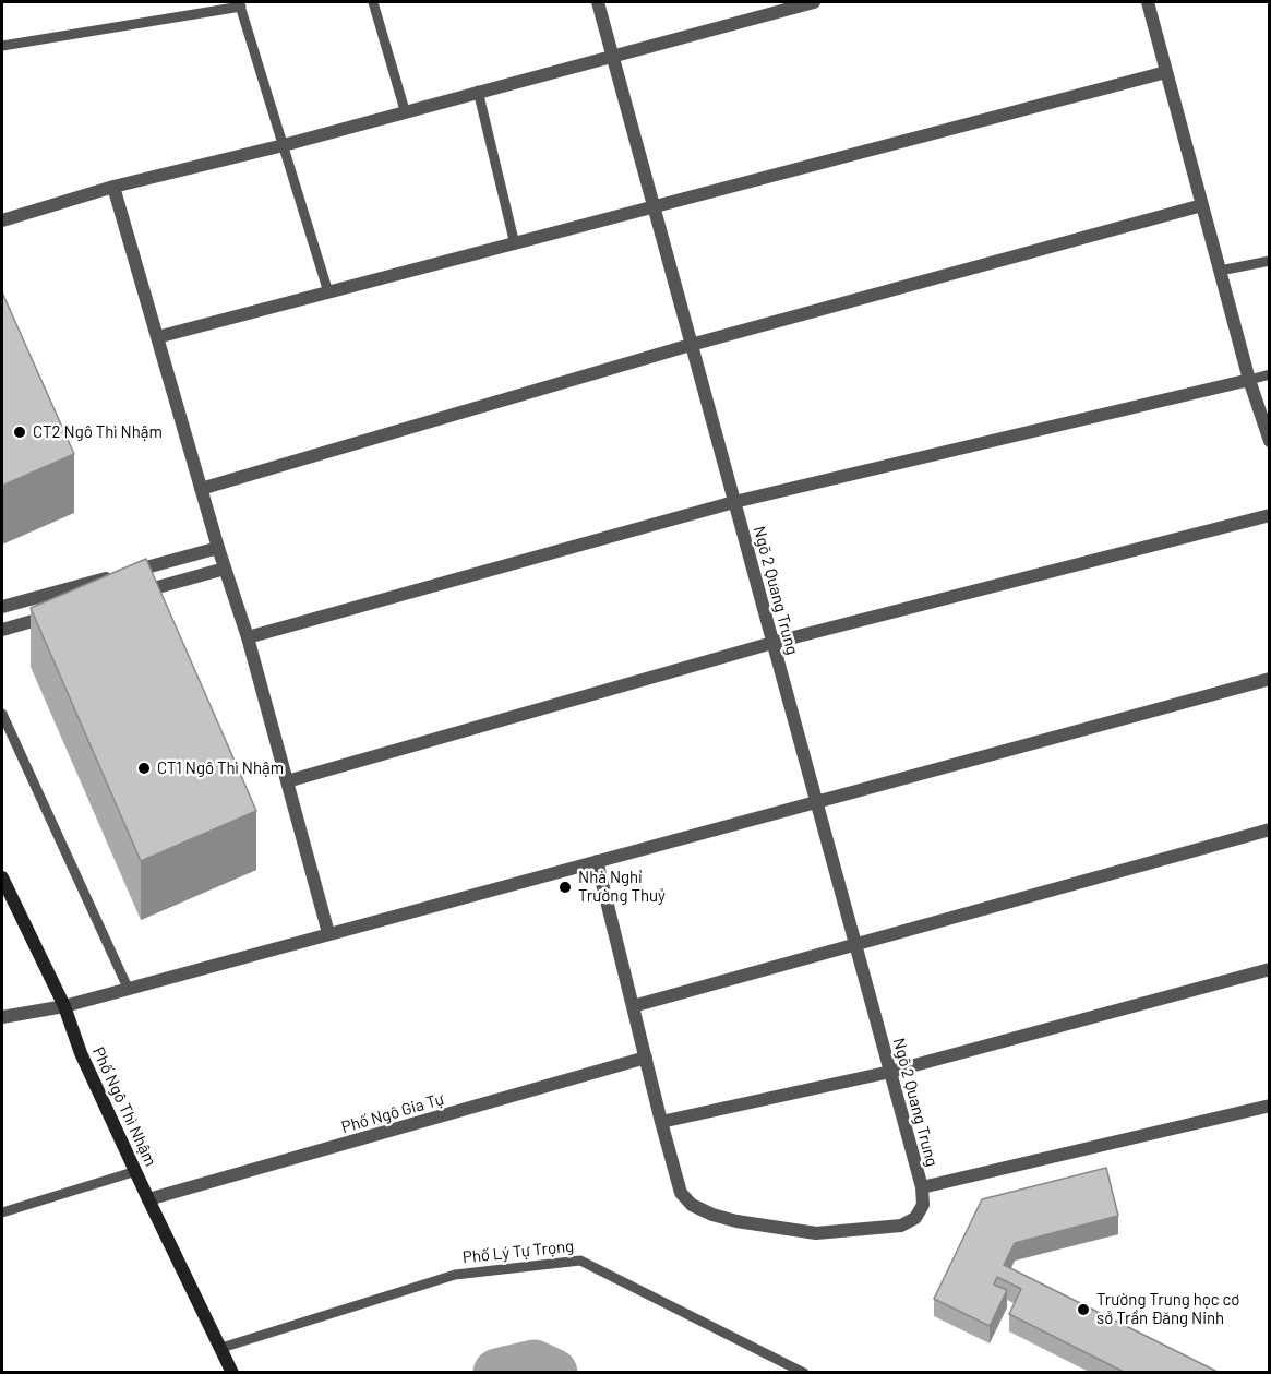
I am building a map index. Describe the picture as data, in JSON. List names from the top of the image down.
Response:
{
  "streets": {
    "main road": ["Phố Ngô Thì Nhậm"],
    "street": ["Ngõ 2 Quang Trung", "Phố Ngô Gia Tự"],
    "lane": ["Phố Lý Tự Trọng"]
  },
  "crossings": [
    ["Phố Ngô Thì Nhậm", "Phố Ngô Gia Tự"],
    ["Phố Ngô Thì Nhậm", "Phố Lý Tự Trọng"]
  ],
  "places": [
    "CT2 Ngô Thì Nhậm",
    "CT1 Ngô Thì Nhậm",
    "Nhà Nghỉ Trường Thuỷ",
    "Trường Trung học cơ sở Trần Đăng Ninh"
  ]
}
